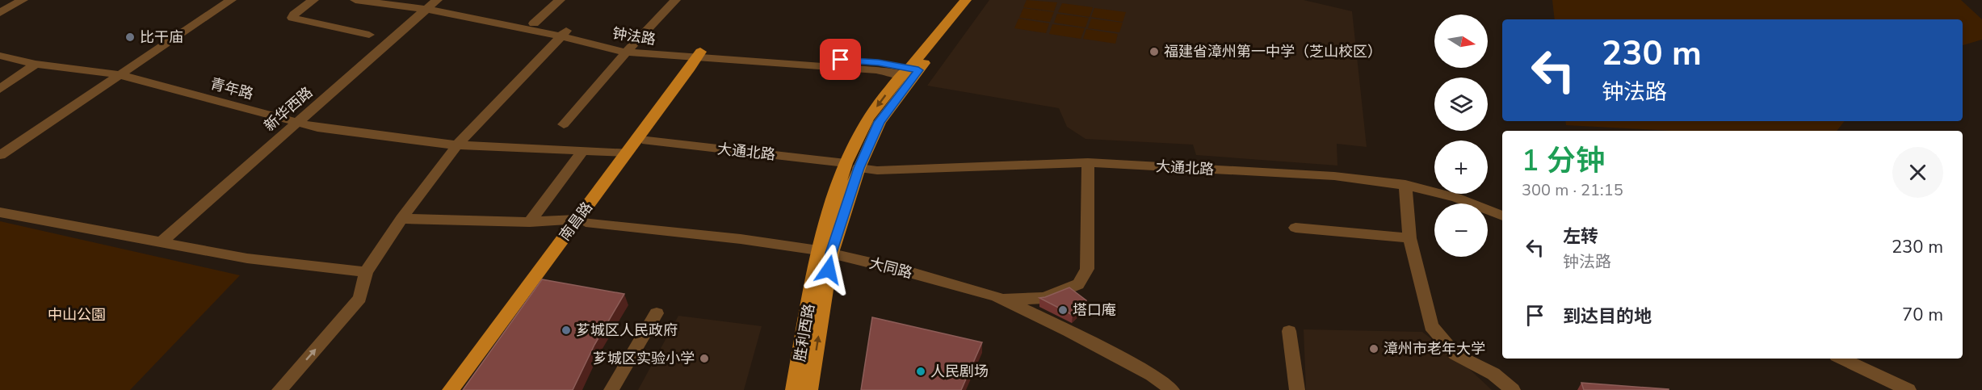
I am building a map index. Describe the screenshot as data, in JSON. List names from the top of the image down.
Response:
{
  "streets": {
    "main road": ["南昌路", "胜利西路"],
    "street": [
      "钟法路",
      "青年路",
      "新华西路",
      "大通北路",
      "大同路"
    ]
  },
  "crossings": [
    ["钟法路", "新华西路"],
    ["钟法路", "南昌路"],
    ["钟法路", "胜利西路"],
    ["青年路", "新华西路"],
    ["青年路", "南昌路"],
    ["大通北路", "南昌路"],
    ["大通北路", "胜利西路"],
    ["南昌路", "大同路"],
    ["大同路", "胜利西路"]
  ],
  "parks": ["中山公園"],
  "places": [
    "比干庙",
    "福建省漳州第一中学（芝山校区）",
    "塔口庵",
    "芗城区人民政府",
    "漳州市老年大学",
    "芗城区实验小学",
    "人民剧场"
  ],
  "north": "right",
  "page": {
    "map_buttons": ["+", "−"],
    "turn": ["230 m", "钟法路"],
    "heading": ["1 分钟", "300 m · 21:15"],
    "list": [
      {
        "name": "左转",
        "note": "钟法路",
        "value": "230 m"
      },
      {
        "name": "到达目的地",
        "value": "70 m"
      }
    ]
  }
}
